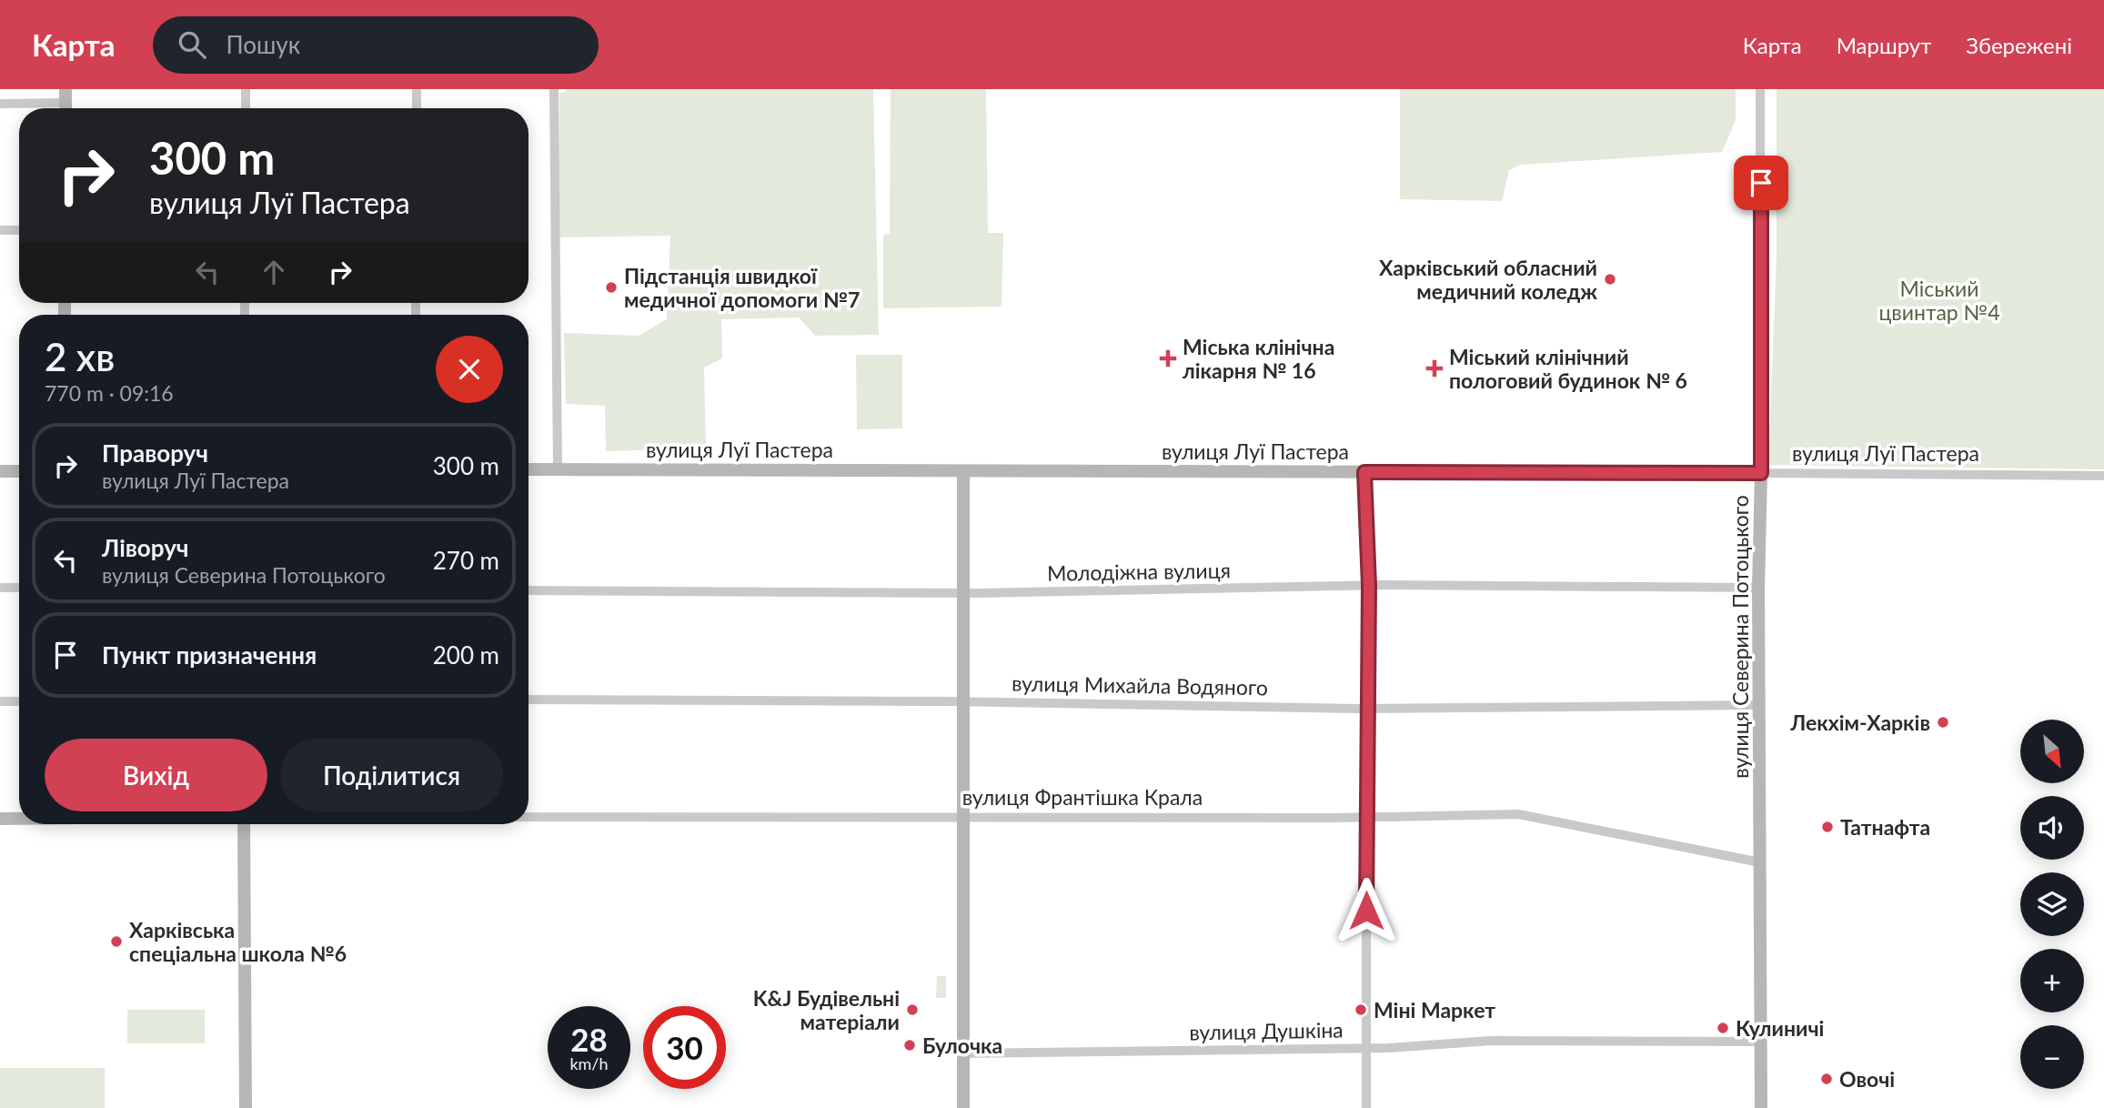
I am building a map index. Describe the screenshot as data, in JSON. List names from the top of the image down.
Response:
{
  "streets": {
    "street": [
      "вулиця Луї Пастера",
      "Молодіжна вулиця",
      "вулиця Северина Потоцького",
      "вулиця Михайла Водяного",
      "вулиця Франтішка Крала",
      "вулиця Душкіна"
    ]
  },
  "crossings": [
    ["вулиця Луї Пастера", "вулиця Северина Потоцького"],
    ["Молодіжна вулиця", "вулиця Северина Потоцького"],
    ["вулиця Северина Потоцького", "вулиця Михайла Водяного"],
    ["вулиця Северина Потоцького", "вулиця Франтішка Крала"],
    ["вулиця Северина Потоцького", "вулиця Душкіна"]
  ],
  "parks": ["Міський цвинтар №4"],
  "places": {
    "other": [
      "Харківський обласний медичний коледж",
      "Підстанція швидкої медичної допомоги №7",
      "Лекхім-Харків",
      "Татнафта",
      "Харківська спеціальна школа №6",
      "K&J Будівельні матеріали",
      "Міні Маркет",
      "Кулиничі",
      "Булочка",
      "Овочі"
    ],
    "health": ["Міська клінічна лікарня № 16", "Міський клінічний пологовий будинок № 6"]
  },
  "north": "bottom right",
  "page": {
    "header": "Карта",
    "search": "Пошук",
    "nav": ["Карта", "Маршрут", "Збережені"],
    "turn": ["300 m", "вулиця Луї Пастера"],
    "heading": ["2 хв", "770 m · 09:16"],
    "list": [
      {
        "name": "Праворуч",
        "note": "вулиця Луї Пастера",
        "value": "300 m"
      },
      {
        "name": "Ліворуч",
        "note": "вулиця Северина Потоцького",
        "value": "270 m"
      },
      {
        "name": "Пункт призначення",
        "value": "200 m"
      }
    ],
    "map_buttons": ["+", "−"],
    "buttons": ["Вихід", "Поділитися"],
    "speed": "28 km/h",
    "limit": "30"
  }
}
